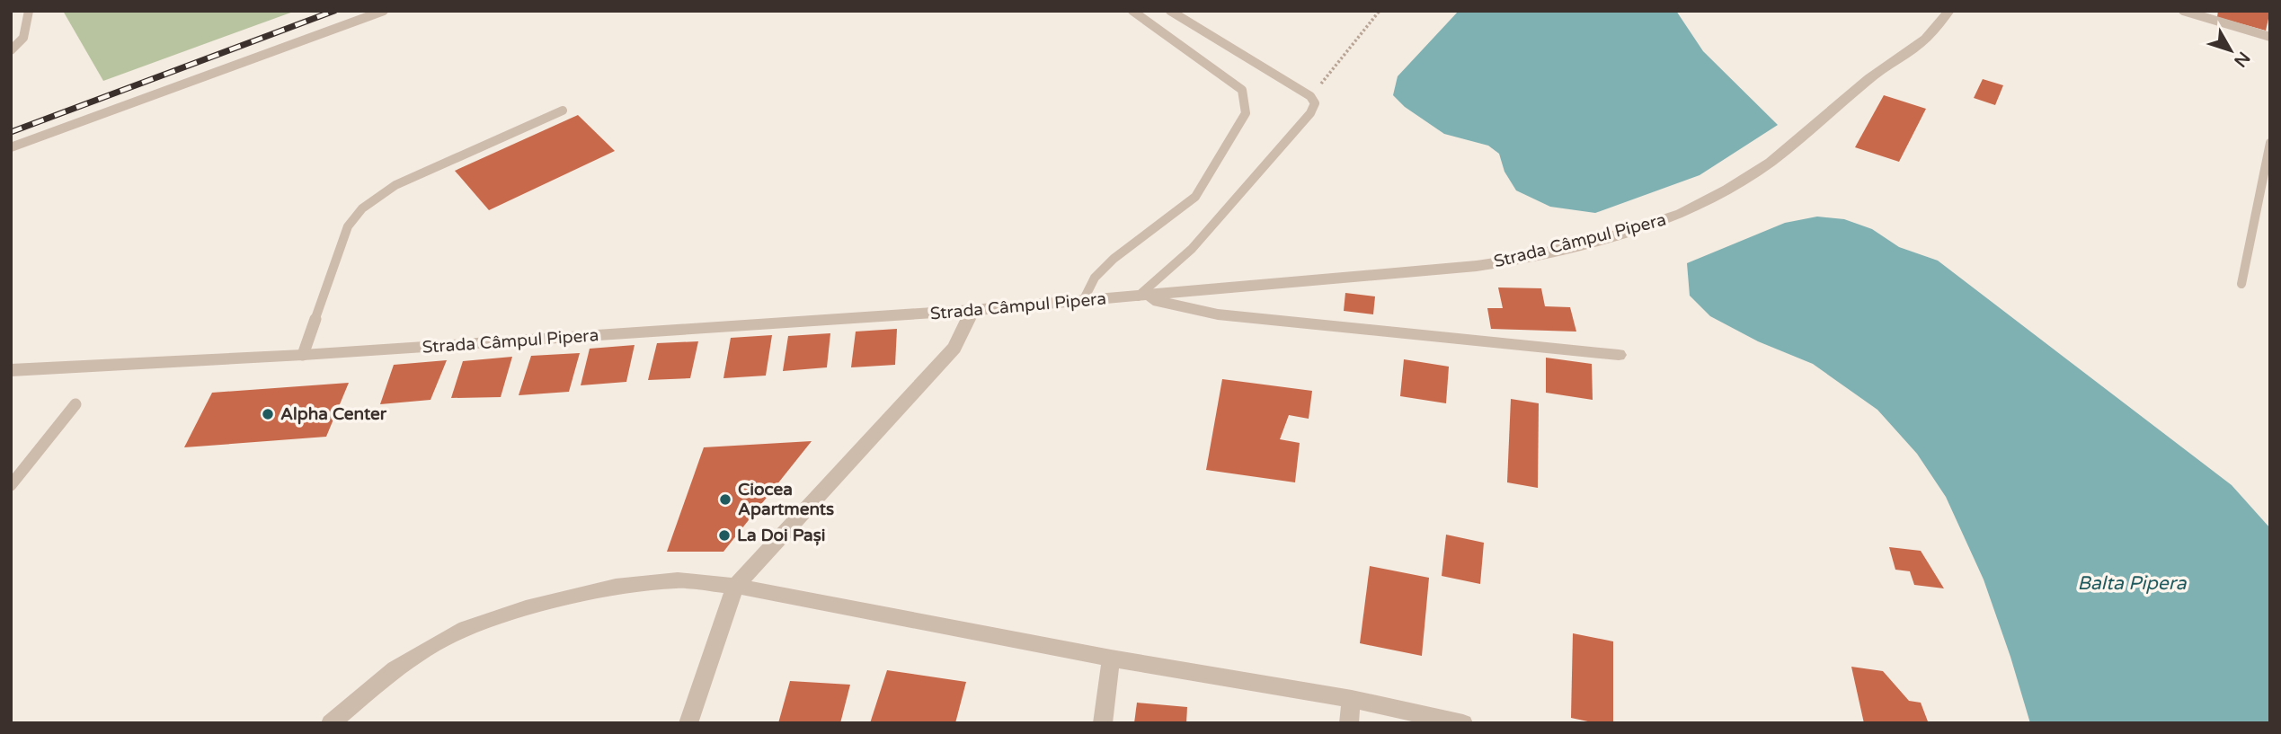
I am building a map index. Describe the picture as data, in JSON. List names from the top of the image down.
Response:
{
  "streets": {
    "street": ["Strada Câmpul Pipera"]
  },
  "water": ["Balta Pipera"],
  "places": ["Alpha Center", "Ciocea Apartments", "La Doi Pași"],
  "north": "bottom right"
}
